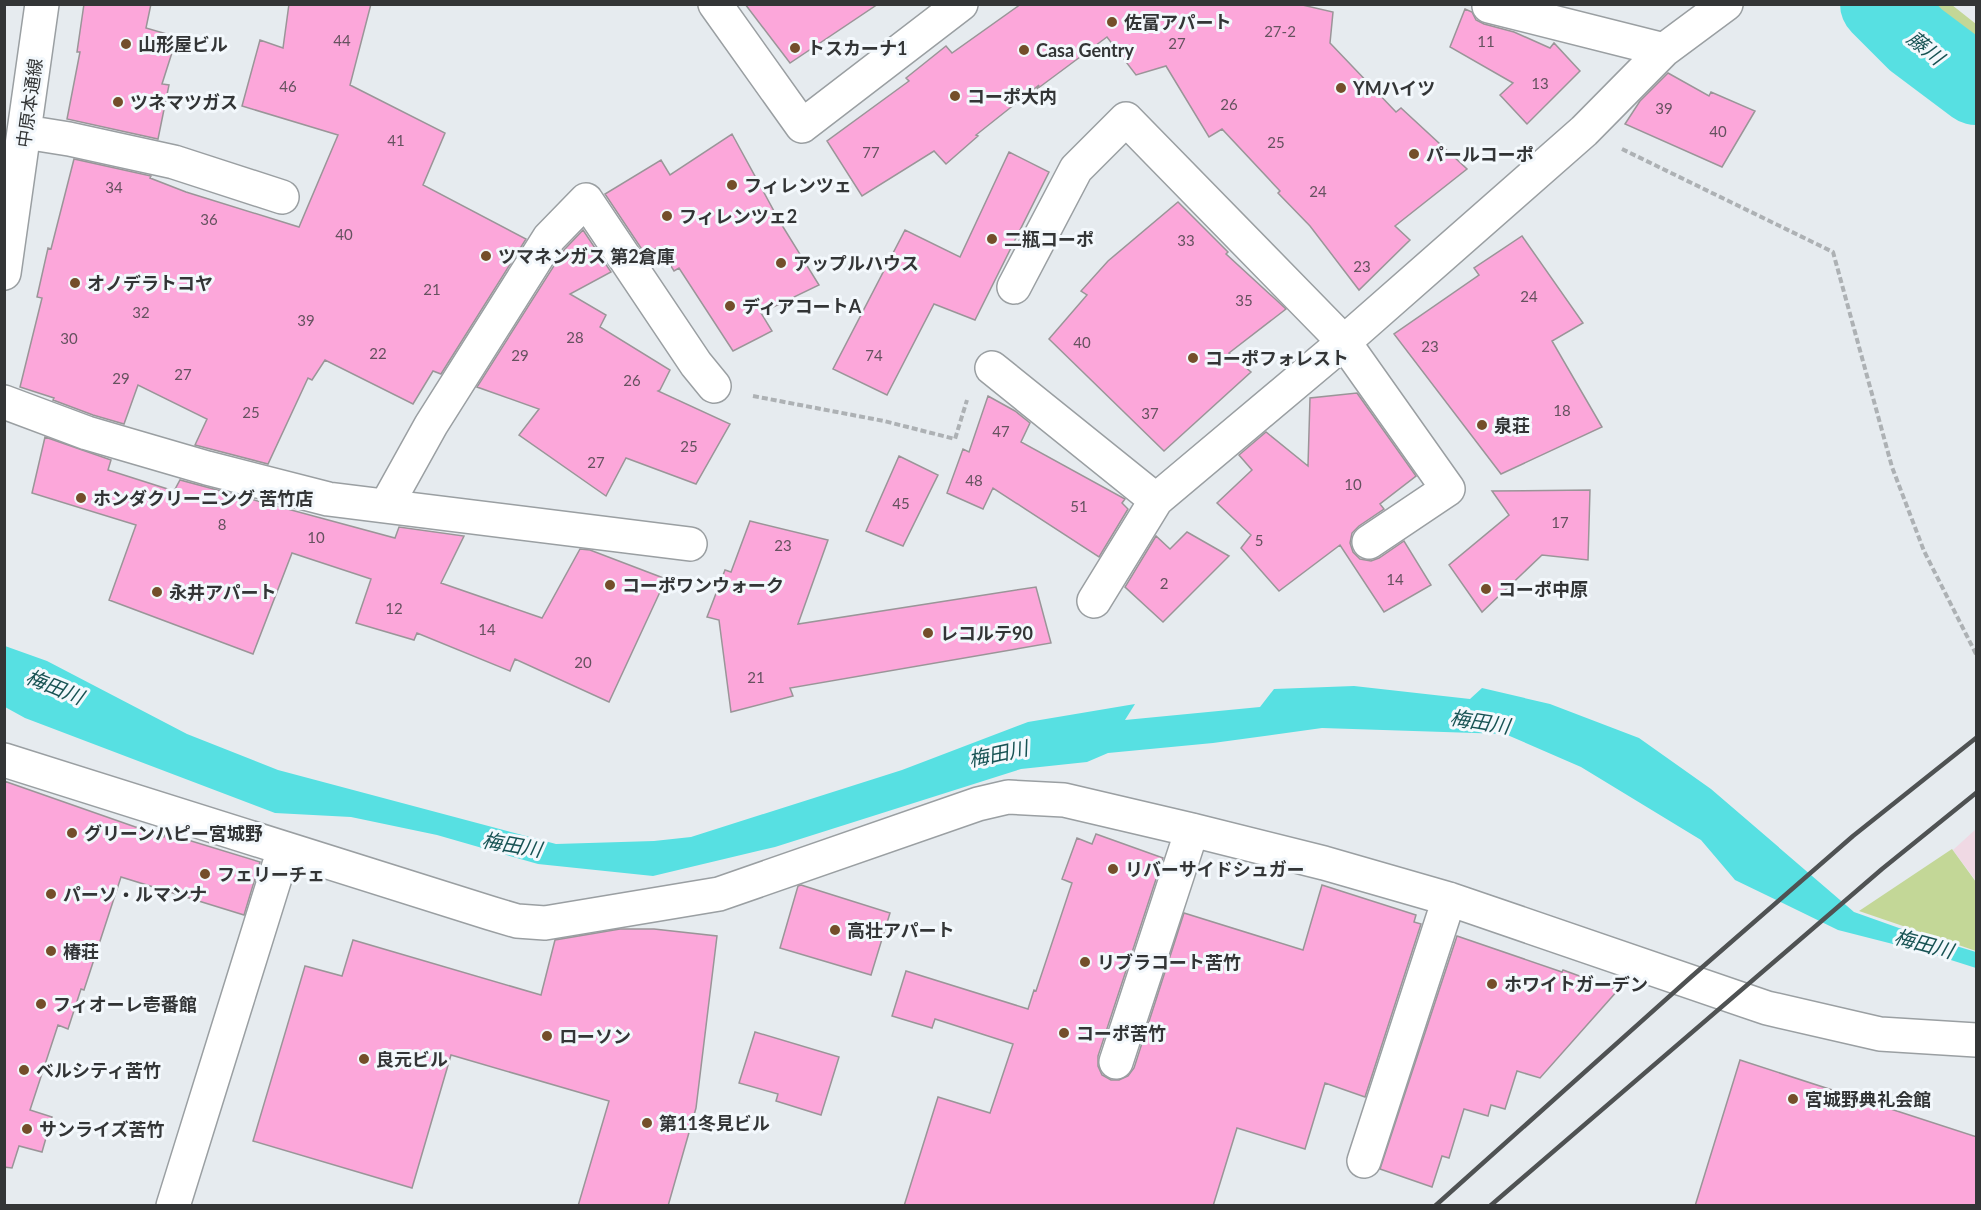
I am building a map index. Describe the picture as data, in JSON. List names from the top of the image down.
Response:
{
  "streets": {
    "street": ["中原本通線"]
  },
  "water": ["藤川", "梅田川"],
  "places": [
    "佐富アパート",
    "山形屋ビル",
    "トスカーナ1",
    "Casa Gentry",
    "YMハイツ",
    "コーポ大内",
    "ツネマツガス",
    "パールコーポ",
    "フィレンツェ",
    "フィレンツェ2",
    "二瓶コーポ",
    "ツマネンガス 第2倉庫",
    "アップルハウス",
    "オノデラトコヤ",
    "ディアコートA",
    "コーポフォレスト",
    "泉荘",
    "ホンダクリーニング 苦竹店",
    "コーポワンウォーク",
    "コーポ中原",
    "永井アパート",
    "レコルテ90",
    "グリーンハピー宮城野",
    "リバーサイドシュガー",
    "フェリーチェ",
    "パーソ・ルマンナ",
    "高壮アパート",
    "椿荘",
    "リブラコート苦竹",
    "ホワイトガーデン",
    "フィオーレ壱番館",
    "コーポ苦竹",
    "ローソン",
    "良元ビル",
    "ベルシティ苦竹",
    "宮城野典礼会館",
    "第11冬見ビル",
    "サンライズ苦竹"
  ],
  "house_numbers": [
    "27-2",
    "44",
    "11",
    "27",
    "13",
    "46",
    "26",
    "39",
    "40",
    "41",
    "25",
    "77",
    "34",
    "24",
    "36",
    "40",
    "33",
    "23",
    "21",
    "24",
    "35",
    "32",
    "39",
    "28",
    "30",
    "40",
    "23",
    "22",
    "29",
    "74",
    "27",
    "29",
    "26",
    "18",
    "25",
    "37",
    "47",
    "25",
    "27",
    "48",
    "10",
    "45",
    "51",
    "17",
    "8",
    "10",
    "5",
    "23",
    "14",
    "2",
    "12",
    "14",
    "20",
    "21"
  ]
}
